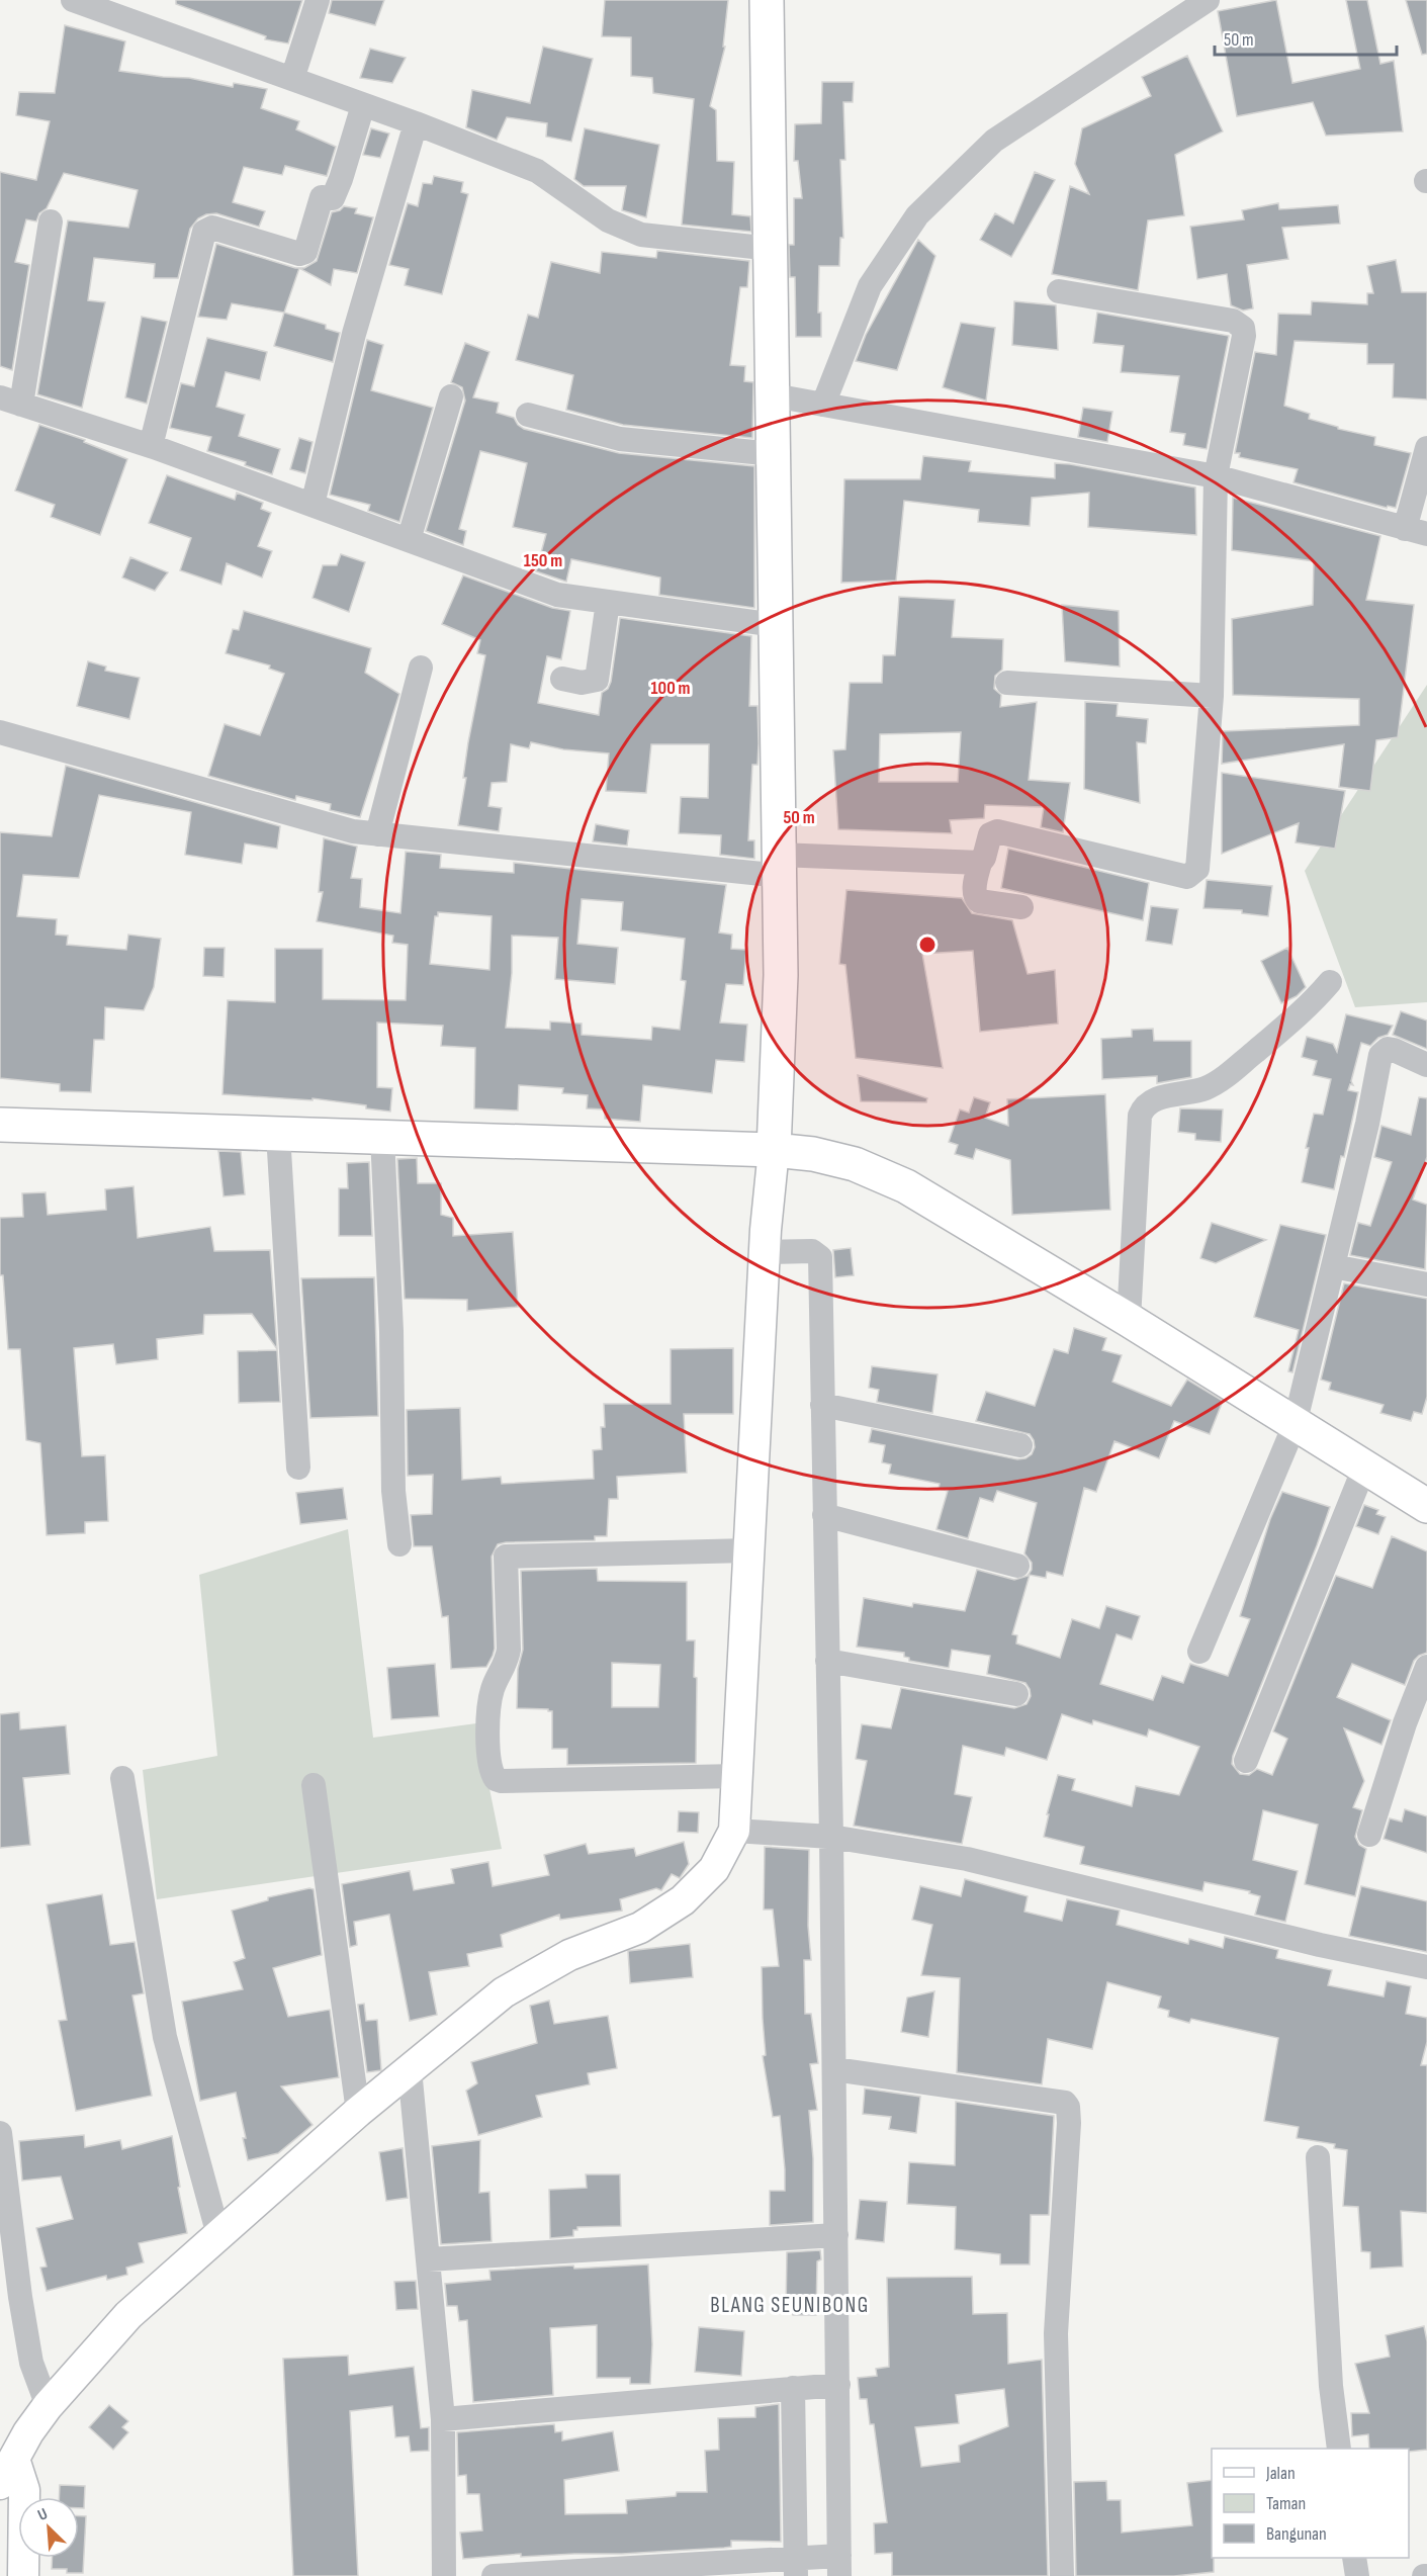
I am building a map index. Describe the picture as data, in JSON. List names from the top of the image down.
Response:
{
  "districts": ["BLANG SEUNIBONG"],
  "legend": ["Jalan", "Taman", "Bangunan"],
  "scale_bar": "50 m",
  "north": "top left",
  "rings": ["150 m", "100 m", "50 m"]
}
